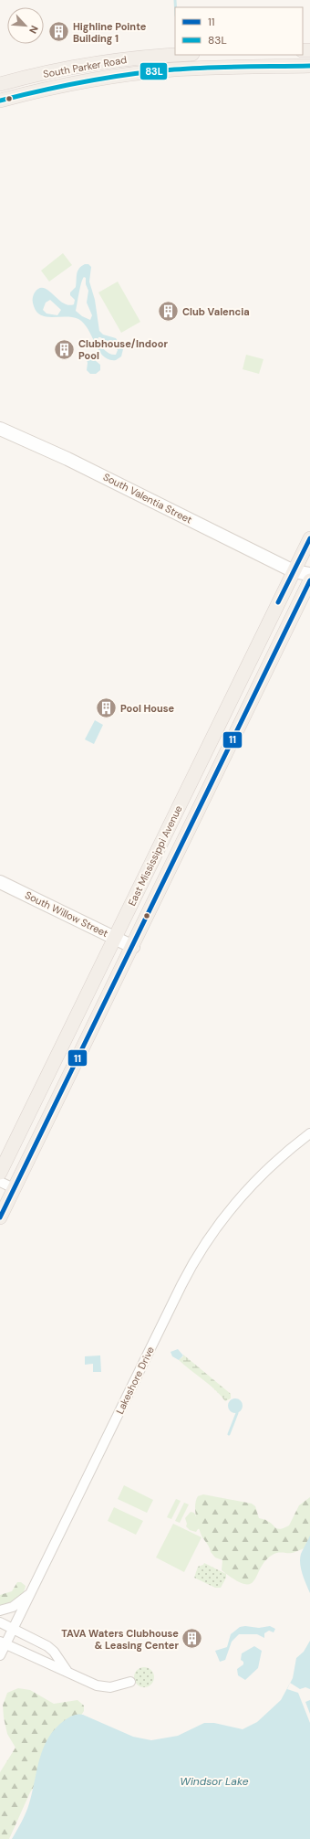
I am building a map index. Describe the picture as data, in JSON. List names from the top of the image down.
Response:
{
  "streets": {
    "main road": ["South Parker Road", "East Mississippi Avenue"],
    "street": ["South Valentia Street", "South Willow Street", "Lakeshore Drive"]
  },
  "crossings": [
    ["South Valentia Street", "East Mississippi Avenue"],
    ["East Mississippi Avenue", "South Willow Street"]
  ],
  "water": ["Windsor Lake"],
  "places": {
    "building": [
      "Highline Pointe Building 1",
      "Club Valencia",
      "Clubhouse/Indoor Pool",
      "Pool House",
      "TAVA Waters Clubhouse & Leasing Center"
    ]
  },
  "lines": ["transit line 83L", "transit line 11"],
  "legend": ["11", "83L"],
  "north": "bottom right"
}
